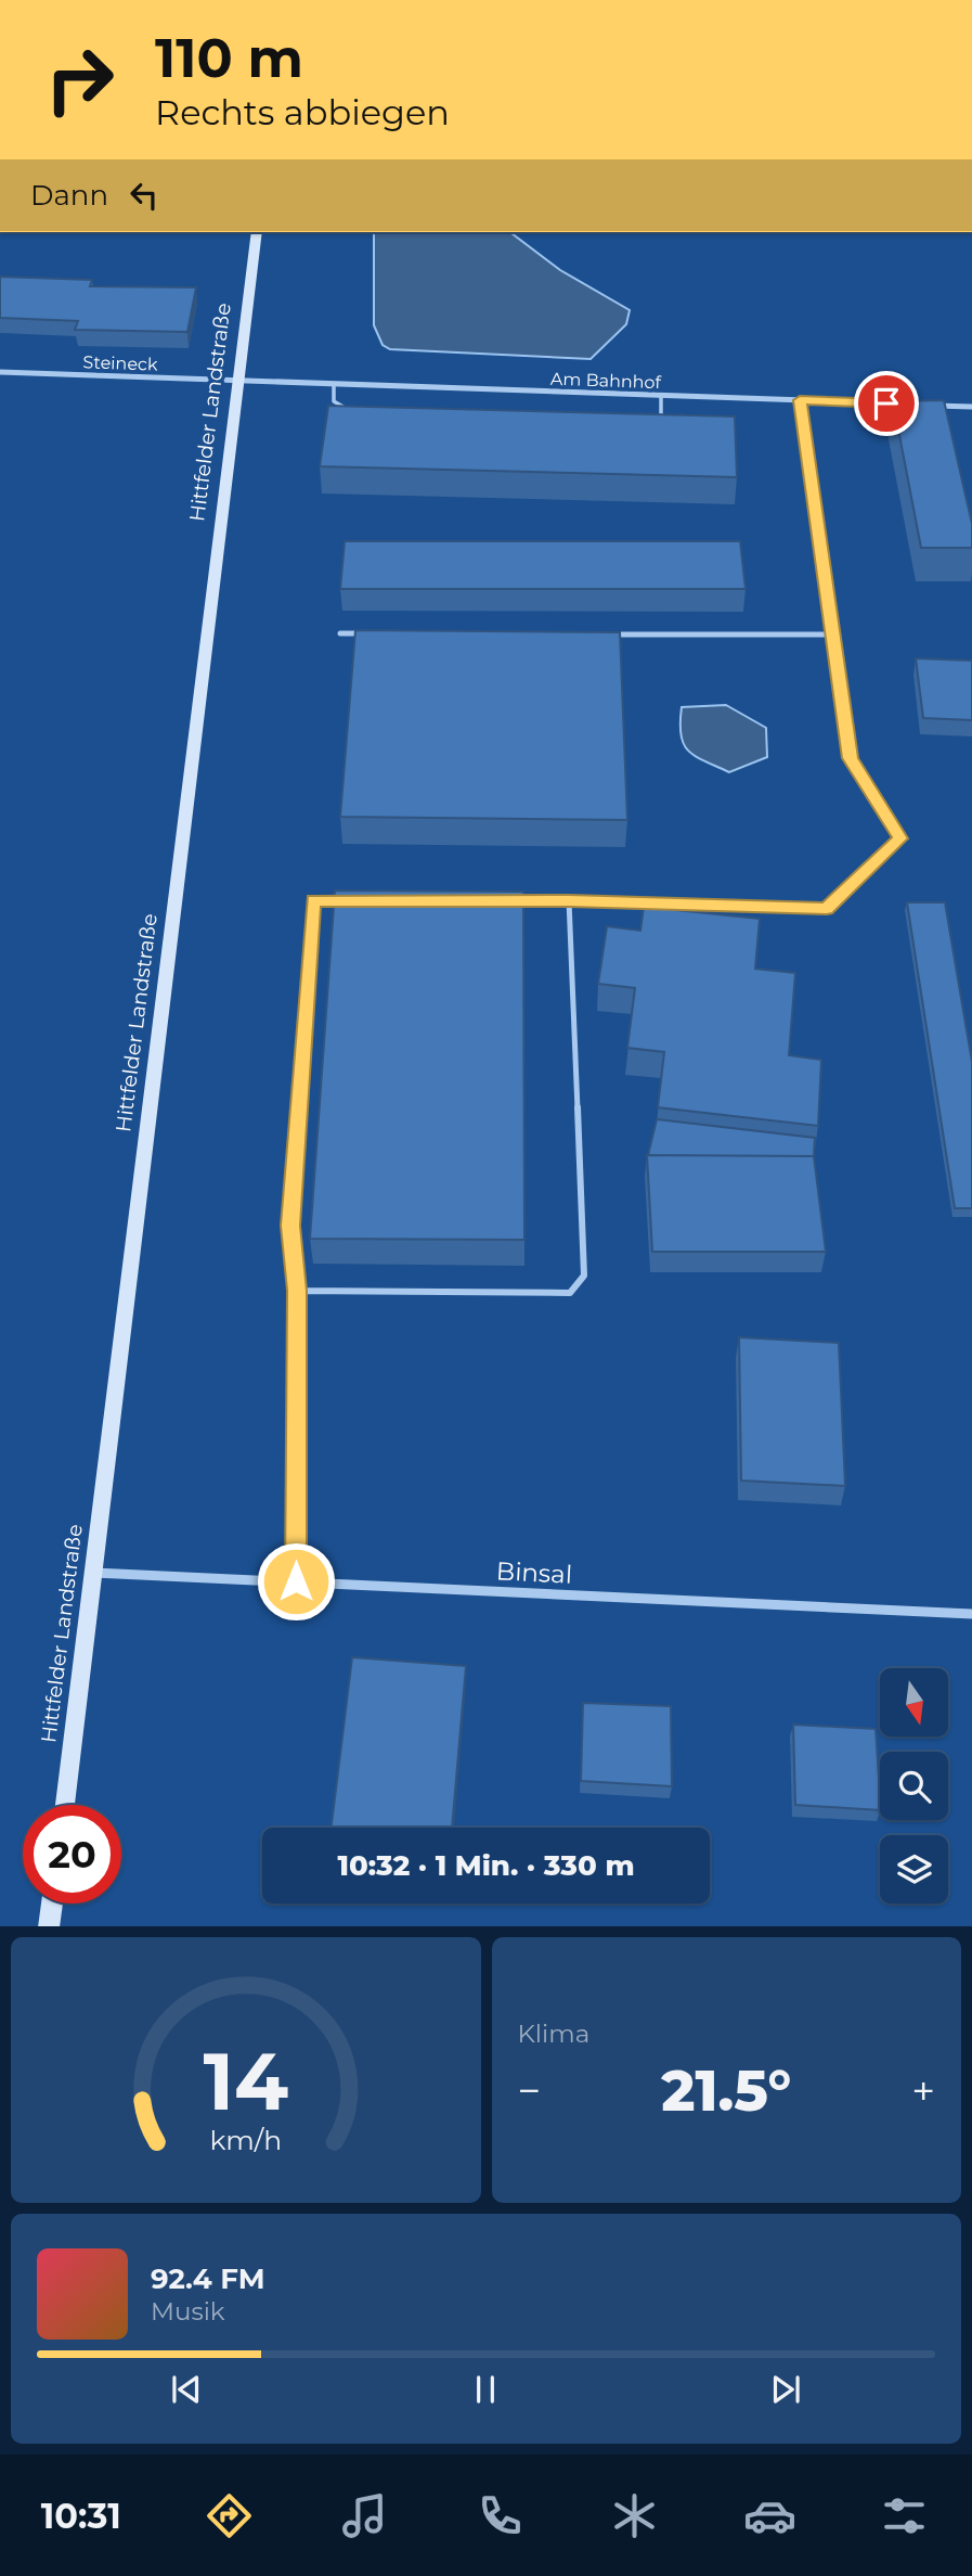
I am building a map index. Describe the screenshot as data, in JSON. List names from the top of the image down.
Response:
{
  "streets": {
    "main road": ["Hittfelder Landstraße"],
    "street": ["Steineck", "Am Bahnhof", "Binsal"]
  },
  "crossings": [
    ["Steineck", "Am Bahnhof"],
    ["Steineck", "Hittfelder Landstraße"],
    ["Am Bahnhof", "Hittfelder Landstraße"],
    ["Hittfelder Landstraße", "Binsal"]
  ],
  "north": "bottom",
  "page": {
    "turn": ["110 m", "Rechts abbiegen"],
    "then": "Dann",
    "limit": "20",
    "trip": "10:32 · 1 Min. · 330 m",
    "tile": "Klima",
    "heat": ["−", "21.5°", "+"],
    "song": ["92.4 FM", "Musik"],
    "tabs": "10:31",
    "gauge": ["14", "km/h"]
  }
}
